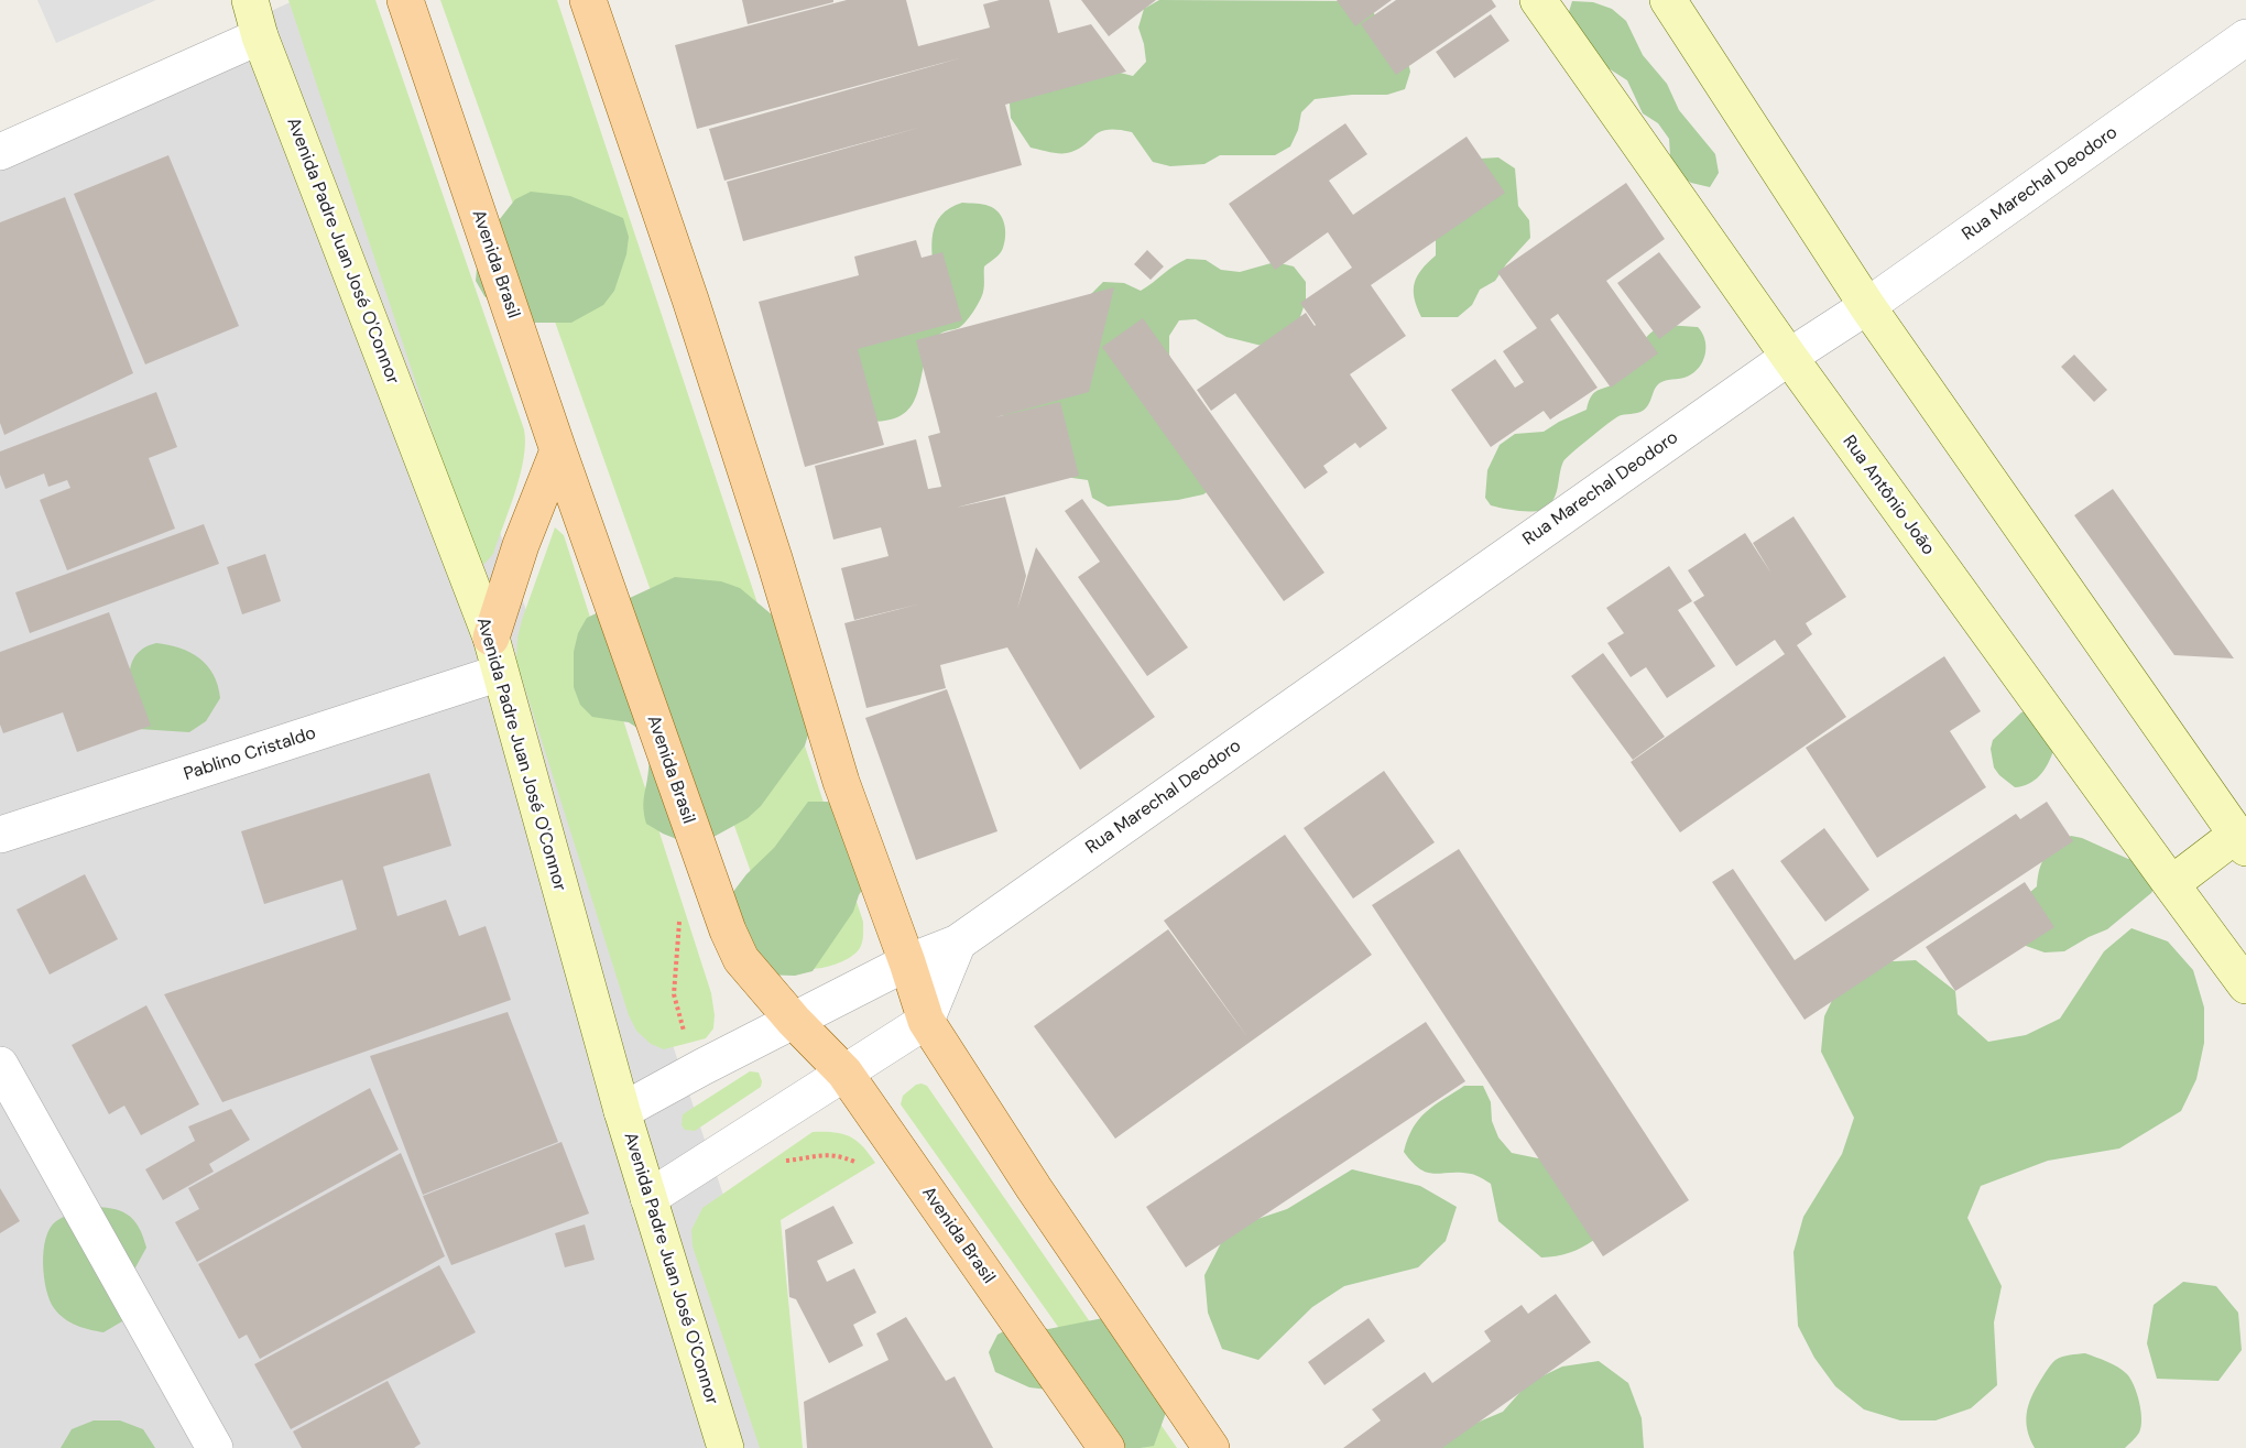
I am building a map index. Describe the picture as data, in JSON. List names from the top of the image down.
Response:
{
  "streets": {
    "main road": ["Avenida Padre Juan José O'Connor", "Avenida Brasil", "Rua Antônio João"],
    "street": ["Rua Marechal Deodoro", "Pablino Cristaldo"]
  },
  "crossings": [
    ["Rua Marechal Deodoro", "Avenida Padre Juan José O'Connor"],
    ["Rua Marechal Deodoro", "Avenida Brasil"],
    ["Rua Marechal Deodoro", "Rua Antônio João"],
    ["Avenida Padre Juan José O'Connor", "Pablino Cristaldo"]
  ]
}
